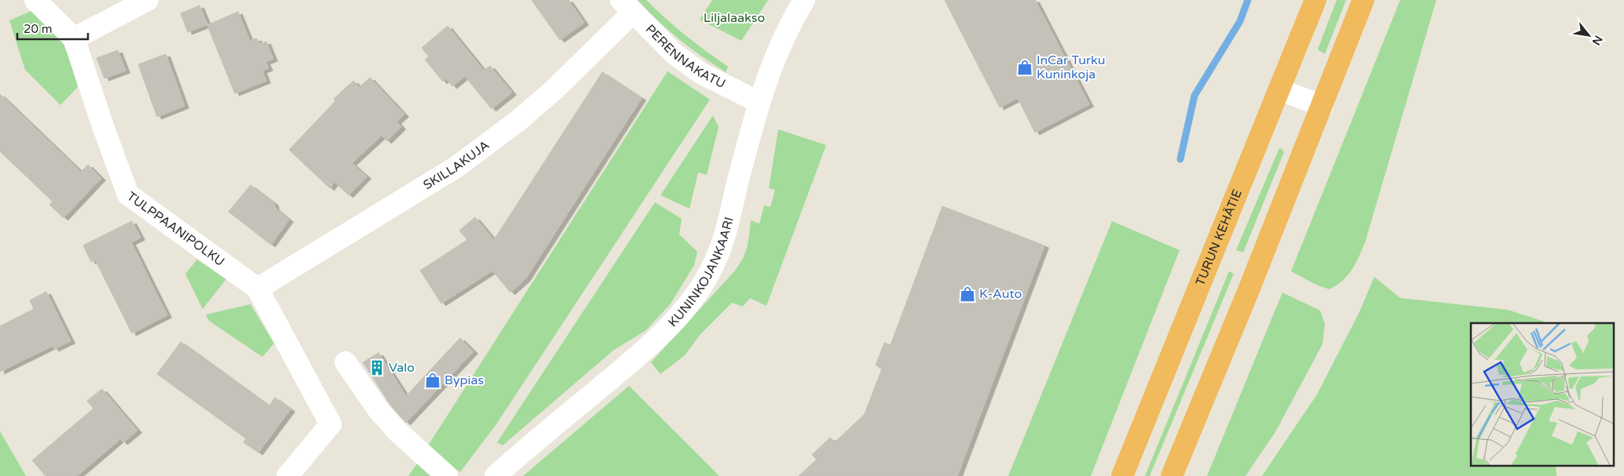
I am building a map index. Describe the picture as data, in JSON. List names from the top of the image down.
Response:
{
  "streets": {
    "highway": ["TURUN KEHÄTIE"],
    "street": [
      "PERENNAKATU",
      "SKILLAKUJA",
      "TULPPAANIPOLKU",
      "KUNINKOJANKAARI"
    ]
  },
  "crossings": [
    ["PERENNAKATU", "SKILLAKUJA"],
    ["PERENNAKATU", "KUNINKOJANKAARI"],
    ["SKILLAKUJA", "TULPPAANIPOLKU"]
  ],
  "parks": ["Liljalaakso"],
  "places": {
    "shop": ["InCar Turku Kuninkoja", "K-Auto", "Bypias"],
    "building": ["Valo"]
  },
  "scale_bar": "20 m",
  "north": "bottom right"
}
